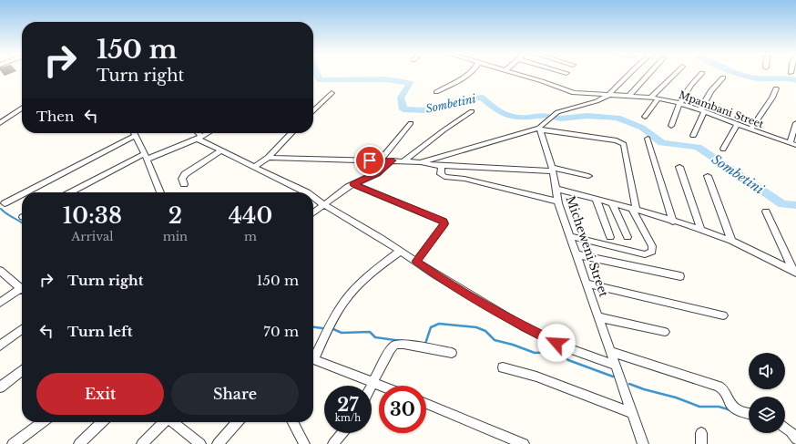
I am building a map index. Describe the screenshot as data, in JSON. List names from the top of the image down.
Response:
{
  "streets": {
    "street": ["Mpambani Street", "Micheweni Street"]
  },
  "water": ["Sombetini"],
  "page": {
    "turn": ["150 m", "Turn right"],
    "then": "Then",
    "eta": [
      "10:38",
      "Arrival",
      "2",
      "min",
      "440",
      "m"
    ],
    "list": [
      {
        "name": "Turn right",
        "value": "150 m"
      },
      {
        "name": "Turn left",
        "value": "70 m"
      }
    ],
    "buttons": ["Exit", "Share"],
    "speed": "27 km/h",
    "limit": "30"
  }
}
